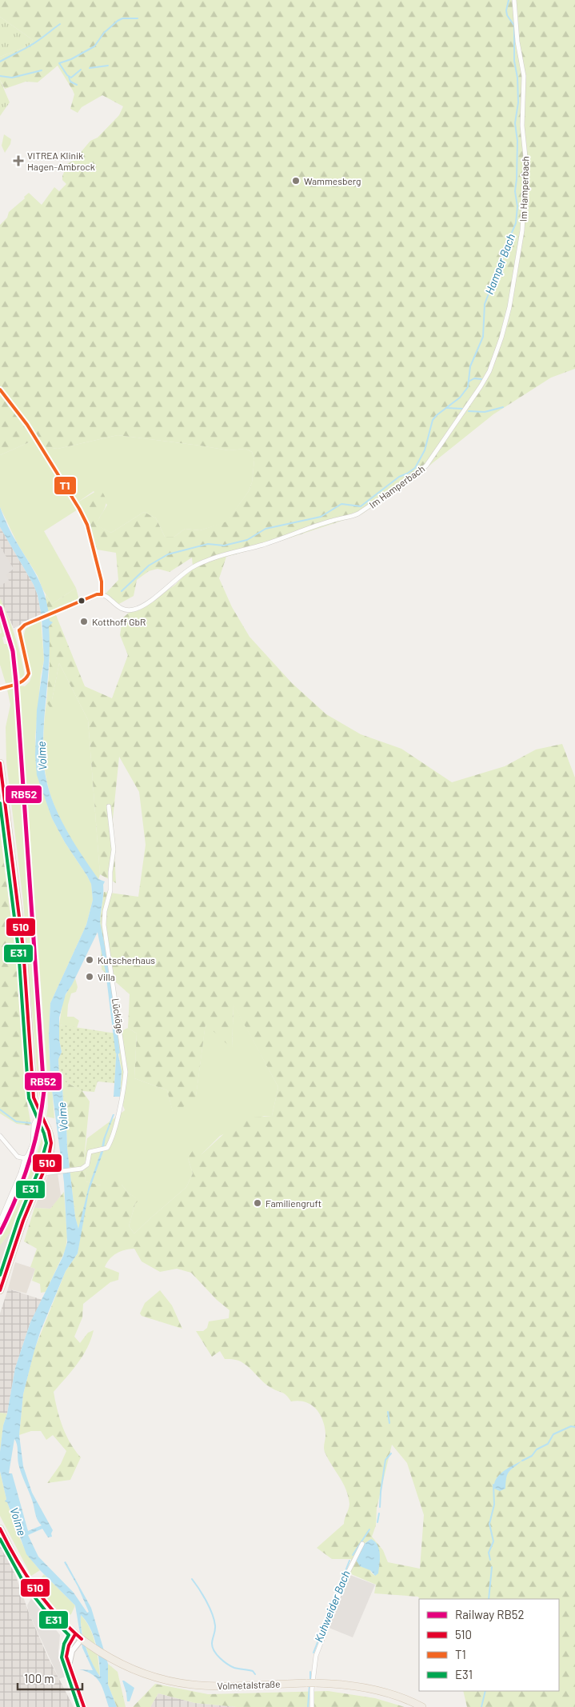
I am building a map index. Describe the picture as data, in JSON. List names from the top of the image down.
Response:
{
  "streets": {
    "main road": ["Volmetalstraße"],
    "street": ["Im Hamperbach", "Lücköge"]
  },
  "water": ["Hamper Bach", "Volme", "Kuhweider Bach"],
  "places": {
    "health": ["VITREA Klinik Hagen-Ambrock"],
    "other": [
      "Wammesberg",
      "Kotthoff GbR",
      "Kutscherhaus",
      "Villa",
      "Familiengruft"
    ]
  },
  "lines": [
    "transit line T1",
    "rail line RB52",
    "transit line 510",
    "transit line E31"
  ],
  "legend": [
    "Railway RB52",
    "510",
    "T1",
    "E31"
  ],
  "scale_bar": "100 m"
}
